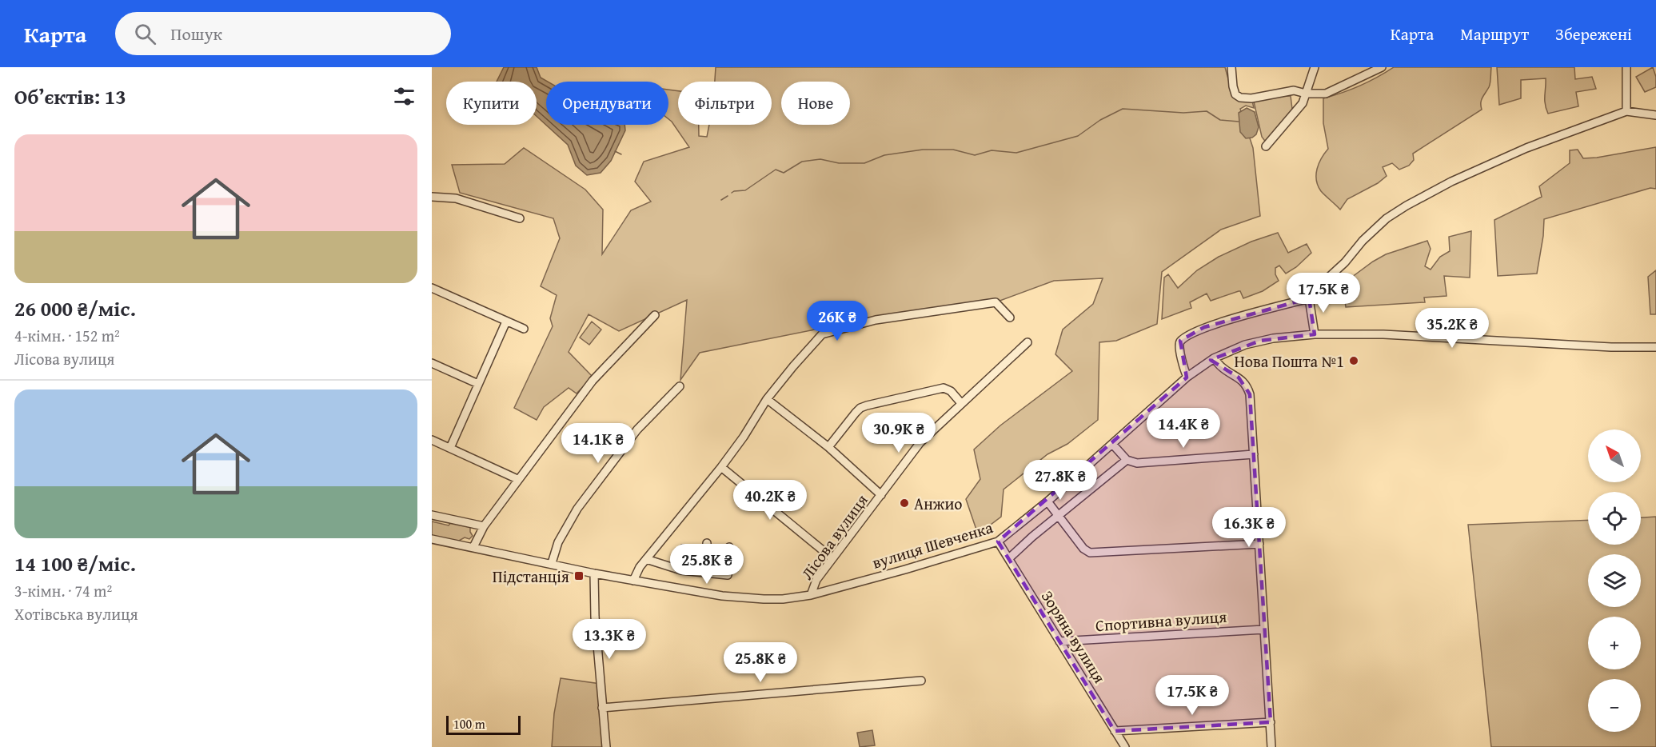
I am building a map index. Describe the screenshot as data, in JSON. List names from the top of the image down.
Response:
{
  "streets": {
    "street": [
      "Лісова вулиця",
      "вулиця Шевченка",
      "Спортивна вулиця",
      "Зоряна вулиця"
    ]
  },
  "crossings": [
    ["Лісова вулиця", "вулиця Шевченка"],
    ["вулиця Шевченка", "Зоряна вулиця"],
    ["Спортивна вулиця", "Зоряна вулиця"]
  ],
  "places": {
    "other": ["Нова Пошта №1", "Анжио"],
    "transit": ["Підстанція"]
  },
  "scale_bar": "100 m",
  "north": "top left",
  "page": {
    "header": "Карта",
    "search": "Пошук",
    "nav": ["Карта", "Маршрут", "Збережені"],
    "heading": "Об’єктів: 13",
    "chip": [
      "Купити",
      "Орендувати",
      "Фільтри",
      "Нове"
    ],
    "list": [
      {
        "name": "26 000 ₴/міс.",
        "note": "4-кімн. · 152 m² · Лісова вулиця"
      },
      {
        "name": "14 100 ₴/міс.",
        "note": "3-кімн. · 74 m² · Хотівська вулиця"
      }
    ],
    "price": [
      "17.5K ₴",
      "26K ₴",
      "35.2K ₴",
      "14.4K ₴",
      "30.9K ₴",
      "14.1K ₴",
      "27.8K ₴",
      "40.2K ₴",
      "16.3K ₴",
      "25.8K ₴",
      "13.3K ₴",
      "25.8K ₴",
      "17.5K ₴"
    ],
    "map_buttons": ["+", "−"],
    "scale": "100 m"
  }
}
